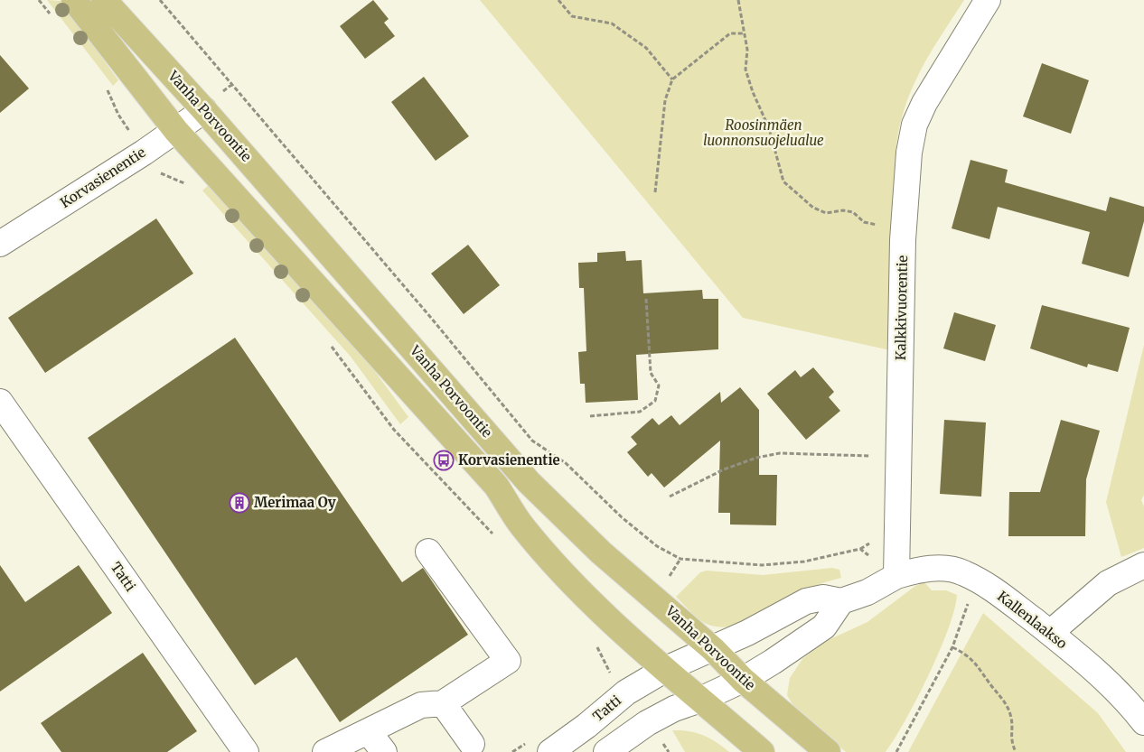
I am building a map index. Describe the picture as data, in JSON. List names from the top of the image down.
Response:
{
  "streets": {
    "main road": ["Vanha Porvoontie"],
    "street": [
      "Korvasienentie",
      "Kalkkivuorentie",
      "Tatti",
      "Kallenlaakso"
    ]
  },
  "crossings": [
    ["Vanha Porvoontie", "Korvasienentie"],
    ["Kalkkivuorentie", "Kallenlaakso"]
  ],
  "parks": ["Roosinmäen luonnonsuojelualue"],
  "places": {
    "bus stop": ["Korvasienentie"],
    "building": ["Merimaa Oy"]
  }
}
